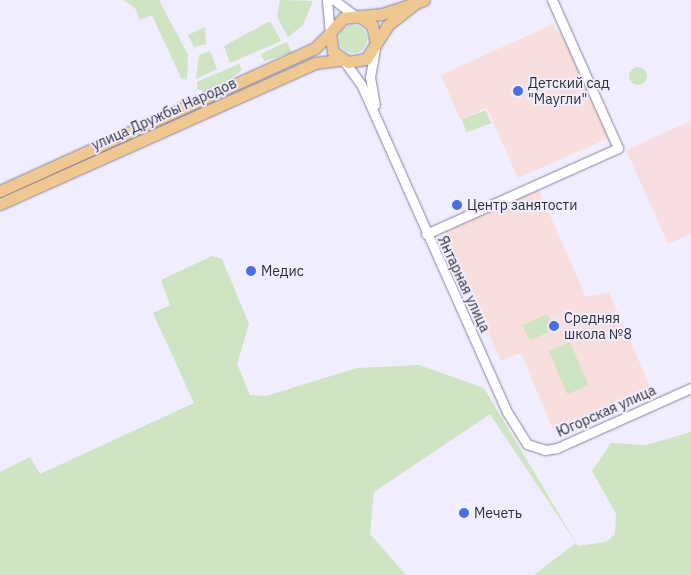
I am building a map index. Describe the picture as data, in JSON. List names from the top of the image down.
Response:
{
  "streets": {
    "main road": ["улица Дружбы Народов"],
    "street": ["Янтарная улица", "Югорская улица"]
  },
  "crossings": [
    ["Янтарная улица", "Югорская улица"]
  ],
  "places": [
    "Детский сад \"Маугли\"",
    "Центр занятости",
    "Медис",
    "Средняя школа №8",
    "Мечеть"
  ]
}
